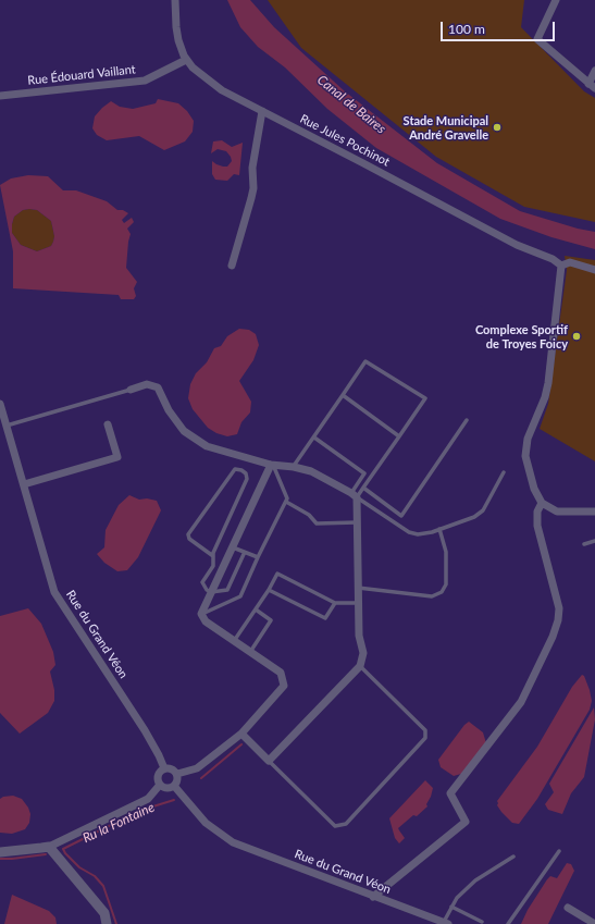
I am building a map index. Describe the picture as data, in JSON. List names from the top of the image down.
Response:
{
  "streets": {
    "street": ["Rue Édouard Vaillant", "Rue Jules Pochinot", "Rue du Grand Véon"]
  },
  "crossings": [
    ["Rue Édouard Vaillant", "Rue Jules Pochinot"]
  ],
  "water": ["Canal de Baires", "Ru la Fontaine"],
  "places": ["Stade Municipal André Gravelle", "Complexe Sportif de Troyes Foicy"],
  "scale_bar": "100 m"
}
